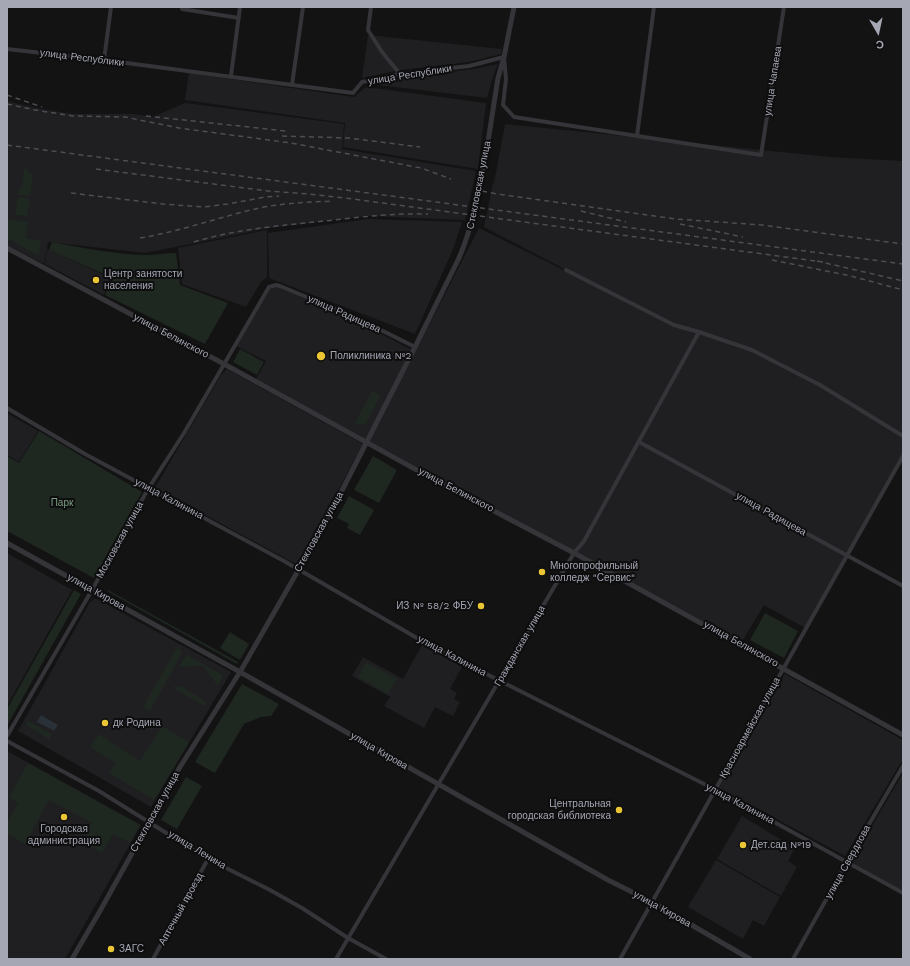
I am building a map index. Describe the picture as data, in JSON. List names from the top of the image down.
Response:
{
  "streets": {
    "street": [
      "улица Республики",
      "улица Чапаева",
      "Стекловская улица",
      "улица Радищева",
      "улица Белинского",
      "улица Калинина",
      "Московская улица",
      "улица Кирова",
      "Гражданская улица",
      "Красноармейская улица",
      "улица Ленина",
      "улица Свердлова",
      "Аптечный проезд"
    ]
  },
  "crossings": [
    ["улица Республики", "Стекловская улица"],
    ["Стекловская улица", "улица Радищева"],
    ["Стекловская улица", "улица Белинского"],
    ["Стекловская улица", "улица Калинина"],
    ["Стекловская улица", "улица Кирова"],
    ["Стекловская улица", "улица Ленина"],
    ["улица Радищева", "Московская улица"],
    ["улица Радищева", "Гражданская улица"],
    ["улица Радищева", "Красноармейская улица"],
    ["улица Белинского", "Московская улица"],
    ["улица Белинского", "Гражданская улица"],
    ["улица Белинского", "Красноармейская улица"],
    ["улица Калинина", "Московская улица"],
    ["улица Калинина", "Гражданская улица"],
    ["улица Калинина", "Красноармейская улица"],
    ["улица Калинина", "улица Свердлова"],
    ["Московская улица", "улица Кирова"],
    ["улица Кирова", "Гражданская улица"],
    ["улица Кирова", "Красноармейская улица"],
    ["Гражданская улица", "улица Ленина"],
    ["улица Ленина", "Аптечный проезд"]
  ],
  "parks": ["Парк"],
  "places": [
    "Центр занятости населения",
    "Поликлиника №2",
    "Многопрофильный колледж \"Сервис\"",
    "ИЗ № 58/2 ФБУ",
    "дк Родина",
    "Центральная городская библиотека",
    "Городская администрация",
    "Дет.сад №19",
    "ЗАГС"
  ],
  "north": "bottom"
}
